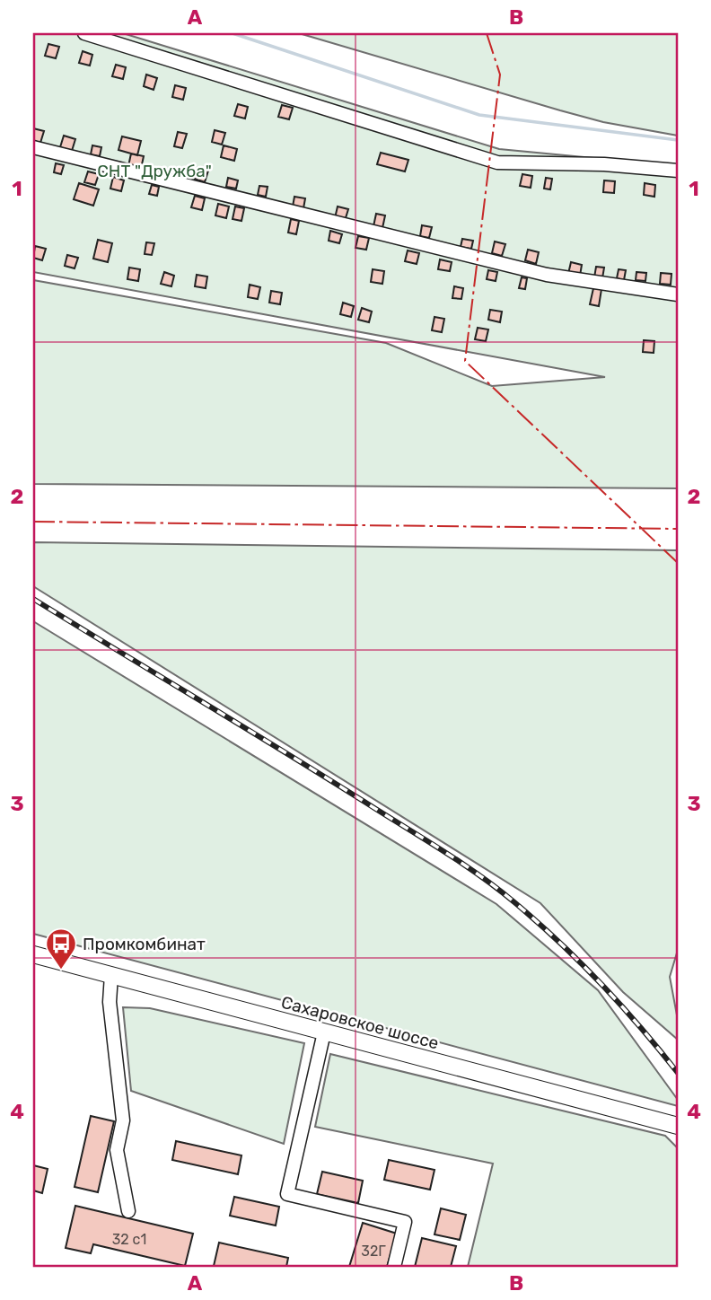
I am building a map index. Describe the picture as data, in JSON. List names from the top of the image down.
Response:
{
  "streets": {
    "main road": ["Сахаровское шоссе"]
  },
  "parks": ["СНТ \"Дружба\""],
  "places": {
    "bus stop": ["Промкомбинат"]
  },
  "house_numbers": ["32 с1", "32Г"],
  "grid": {
    "columns": ["A", "B"],
    "rows": [
      "1",
      "2",
      "3",
      "4"
    ]
  }
}
